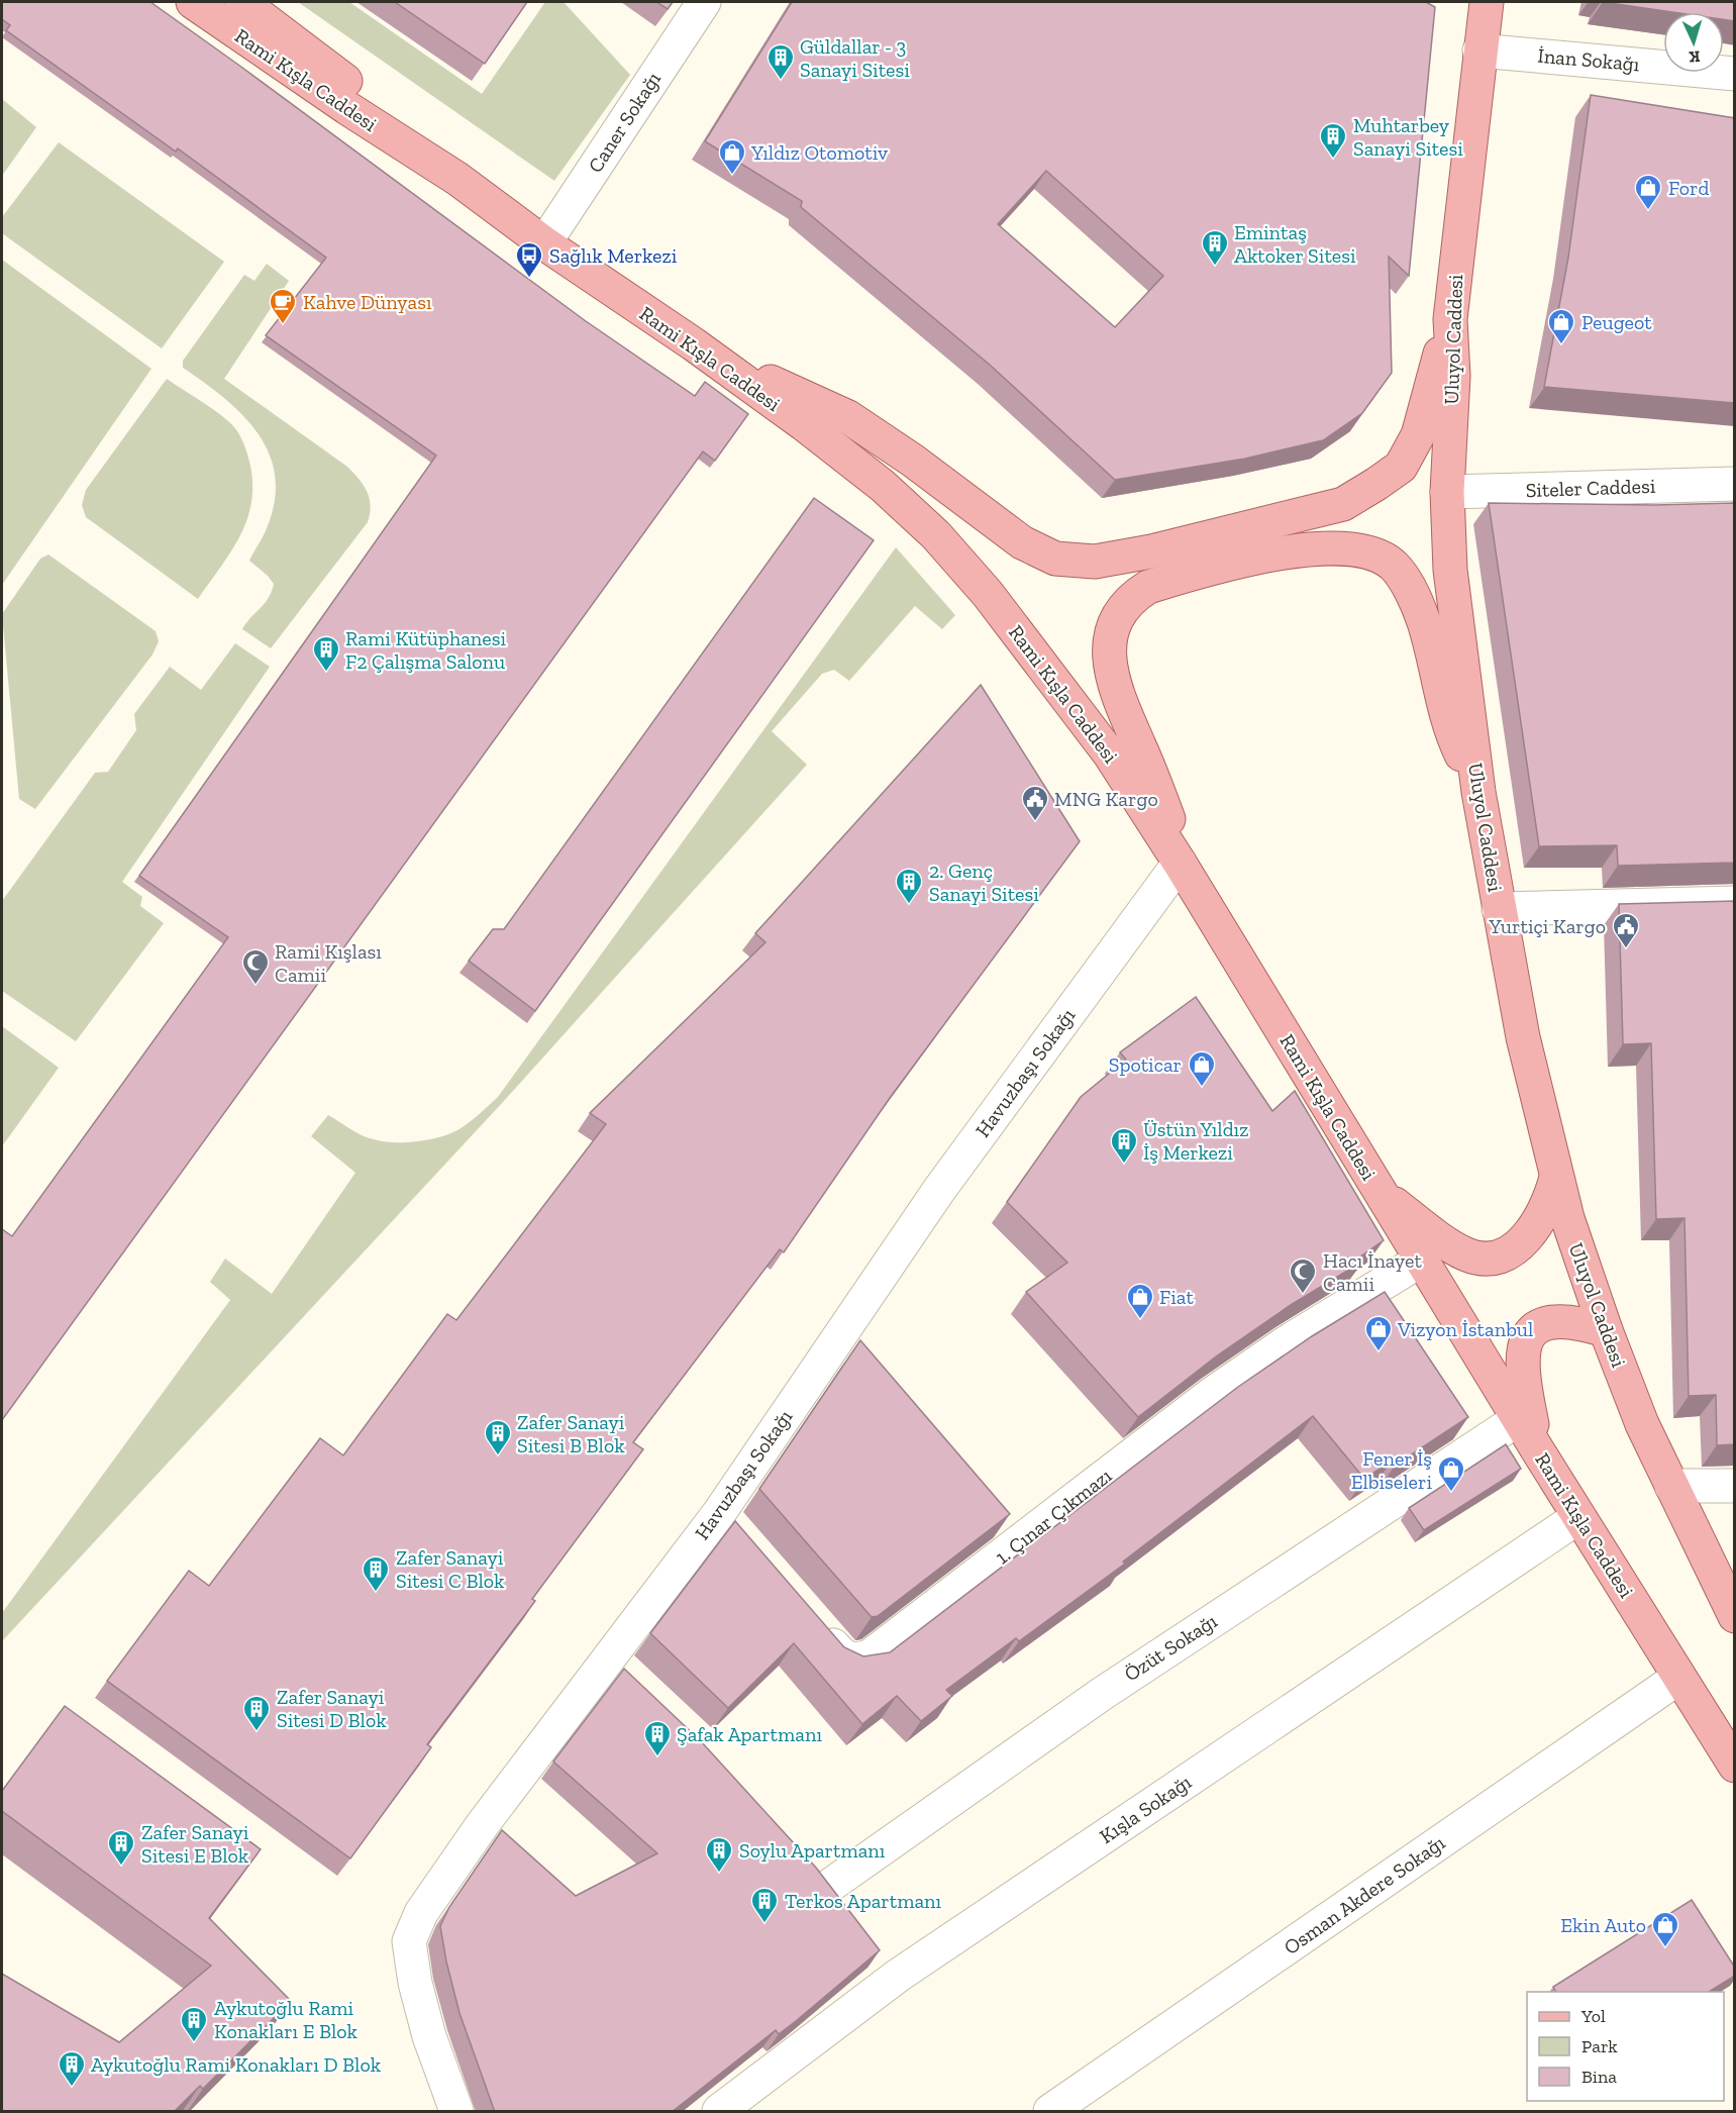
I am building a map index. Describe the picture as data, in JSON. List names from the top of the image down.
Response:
{
  "streets": {
    "main road": ["Rami Kışla Caddesi", "Uluyol Caddesi"],
    "street": [
      "İnan Sokağı",
      "Caner Sokağı",
      "Siteler Caddesi",
      "Havuzbaşı Sokağı",
      "1. Çınar Çıkmazı",
      "Özüt Sokağı",
      "Kışla Sokağı",
      "Osman Akdere Sokağı"
    ]
  },
  "crossings": [
    ["İnan Sokağı", "Uluyol Caddesi"],
    ["Rami Kışla Caddesi", "Caner Sokağı"],
    ["Rami Kışla Caddesi", "Havuzbaşı Sokağı"],
    ["Rami Kışla Caddesi", "1. Çınar Çıkmazı"],
    ["Rami Kışla Caddesi", "Özüt Sokağı"],
    ["Rami Kışla Caddesi", "Kışla Sokağı"],
    ["Rami Kışla Caddesi", "Osman Akdere Sokağı"],
    ["Uluyol Caddesi", "Siteler Caddesi"]
  ],
  "places": {
    "building": [
      "Güldallar - 3 Sanayi Sitesi",
      "Muhtarbey Sanayi Sitesi",
      "Emintaş Aktoker Sitesi",
      "Rami Kütüphanesi F2 Çalışma Salonu",
      "2. Genç Sanayi Sitesi",
      "Üstün Yıldız İş Merkezi",
      "Zafer Sanayi Sitesi B Blok",
      "Zafer Sanayi Sitesi C Blok",
      "Zafer Sanayi Sitesi D Blok",
      "Şafak Apartmanı",
      "Zafer Sanayi Sitesi E Blok",
      "Soylu Apartmanı",
      "Terkos Apartmanı",
      "Aykutoğlu Rami Konakları E Blok",
      "Aykutoğlu Rami Konakları D Blok"
    ],
    "shop": [
      "Yıldız Otomotiv",
      "Ford",
      "Peugeot",
      "Spoticar",
      "Fiat",
      "Vizyon İstanbul",
      "Fener İş Elbiseleri",
      "Ekin Auto"
    ],
    "bus stop": ["Sağlık Merkezi"],
    "cafe": ["Kahve Dünyası"],
    "public building": ["MNG Kargo", "Yurtiçi Kargo"],
    "mosque": ["Rami Kışlası Camii", "Hacı İnayet Camii"]
  },
  "legend": ["Yol", "Park", "Bina"],
  "north": "bottom"
}
